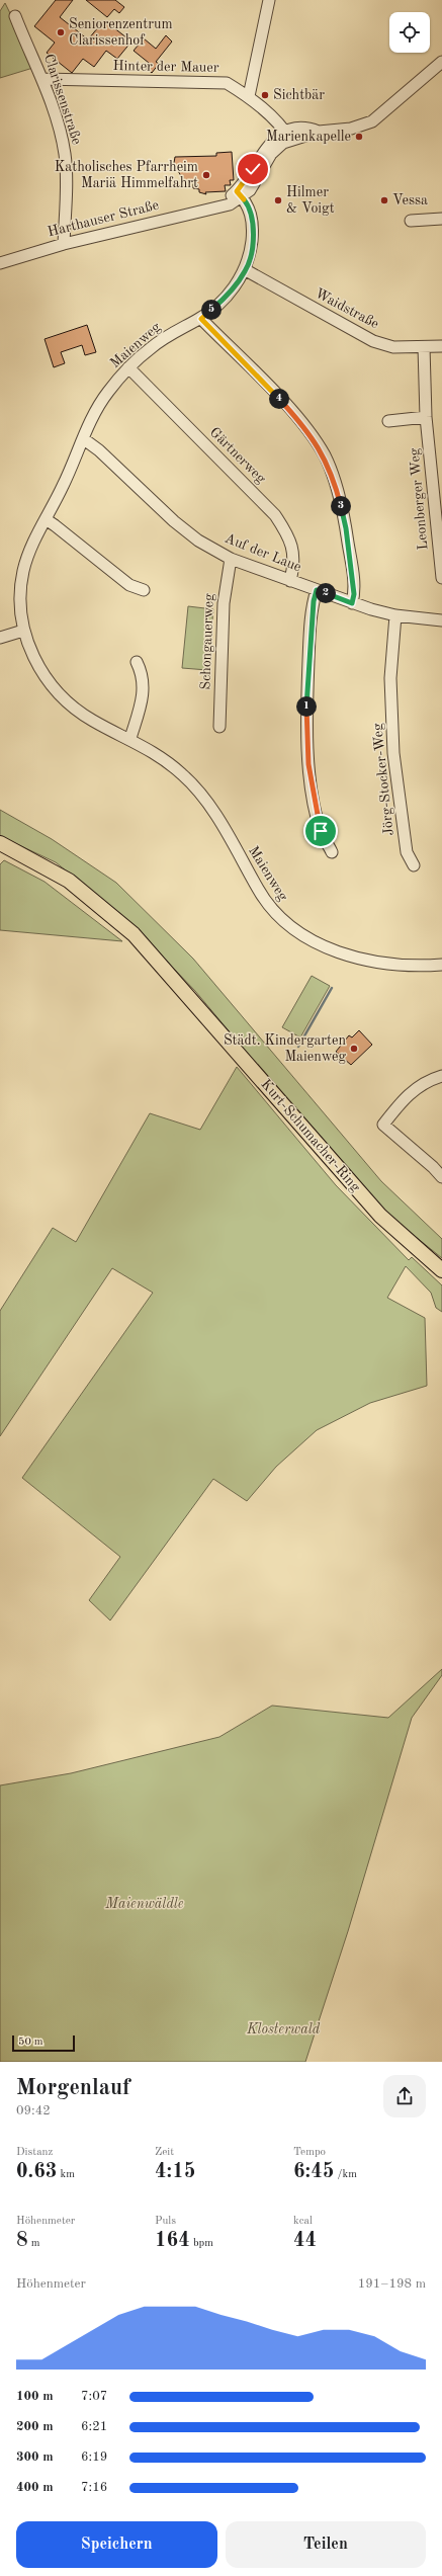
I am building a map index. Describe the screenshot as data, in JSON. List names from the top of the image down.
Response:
{
  "streets": {
    "main road": ["Kurt-Schumacher-Ring"],
    "street": [
      "Hinter der Mauer",
      "Clarissenstraße",
      "Harthauser Straße",
      "Waidstraße",
      "Maienweg",
      "Gärtnerweg",
      "Leonberger Weg",
      "Auf der Laue",
      "Schongauerweg",
      "Jörg-Stocker-Weg"
    ]
  },
  "crossings": [
    ["Hinter der Mauer", "Clarissenstraße"],
    ["Hinter der Mauer", "Harthauser Straße"],
    ["Clarissenstraße", "Harthauser Straße"],
    ["Harthauser Straße", "Maienweg"],
    ["Waidstraße", "Maienweg"],
    ["Waidstraße", "Leonberger Weg"],
    ["Maienweg", "Gärtnerweg"],
    ["Maienweg", "Auf der Laue"],
    ["Gärtnerweg", "Auf der Laue"],
    ["Auf der Laue", "Schongauerweg"],
    ["Auf der Laue", "Jörg-Stocker-Weg"]
  ],
  "parks": ["Maienwäldle", "Klosterwald"],
  "places": [
    "Seniorenzentrum Clarissenhof",
    "Sichtbär",
    "Marienkapelle",
    "Katholisches Pfarrheim Mariä Himmelfahrt",
    "Hilmer & Voigt",
    "Vessa",
    "Städt. Kindergarten Maienweg"
  ],
  "scale_bar": "50 m",
  "page": {
    "pins": [
      "5",
      "4",
      "3",
      "2",
      "1"
    ],
    "scale": "50 m",
    "heading": ["Morgenlauf", "09:42"],
    "stats": [
      ["Distanz", "0.63 km"],
      ["Zeit", "4:15"],
      ["Tempo", "6:45 /km"],
      ["Höhenmeter", "8 m"],
      ["Puls", "164 bpm"],
      ["kcal", "44"]
    ],
    "chart": ["Höhenmeter", "191–198 m"],
    "list": [
      {
        "name": "100 m",
        "note": "7:07"
      },
      {
        "name": "200 m",
        "note": "6:21"
      },
      {
        "name": "300 m",
        "note": "6:19"
      },
      {
        "name": "400 m",
        "note": "7:16"
      }
    ],
    "buttons": ["Speichern", "Teilen"]
  }
}
